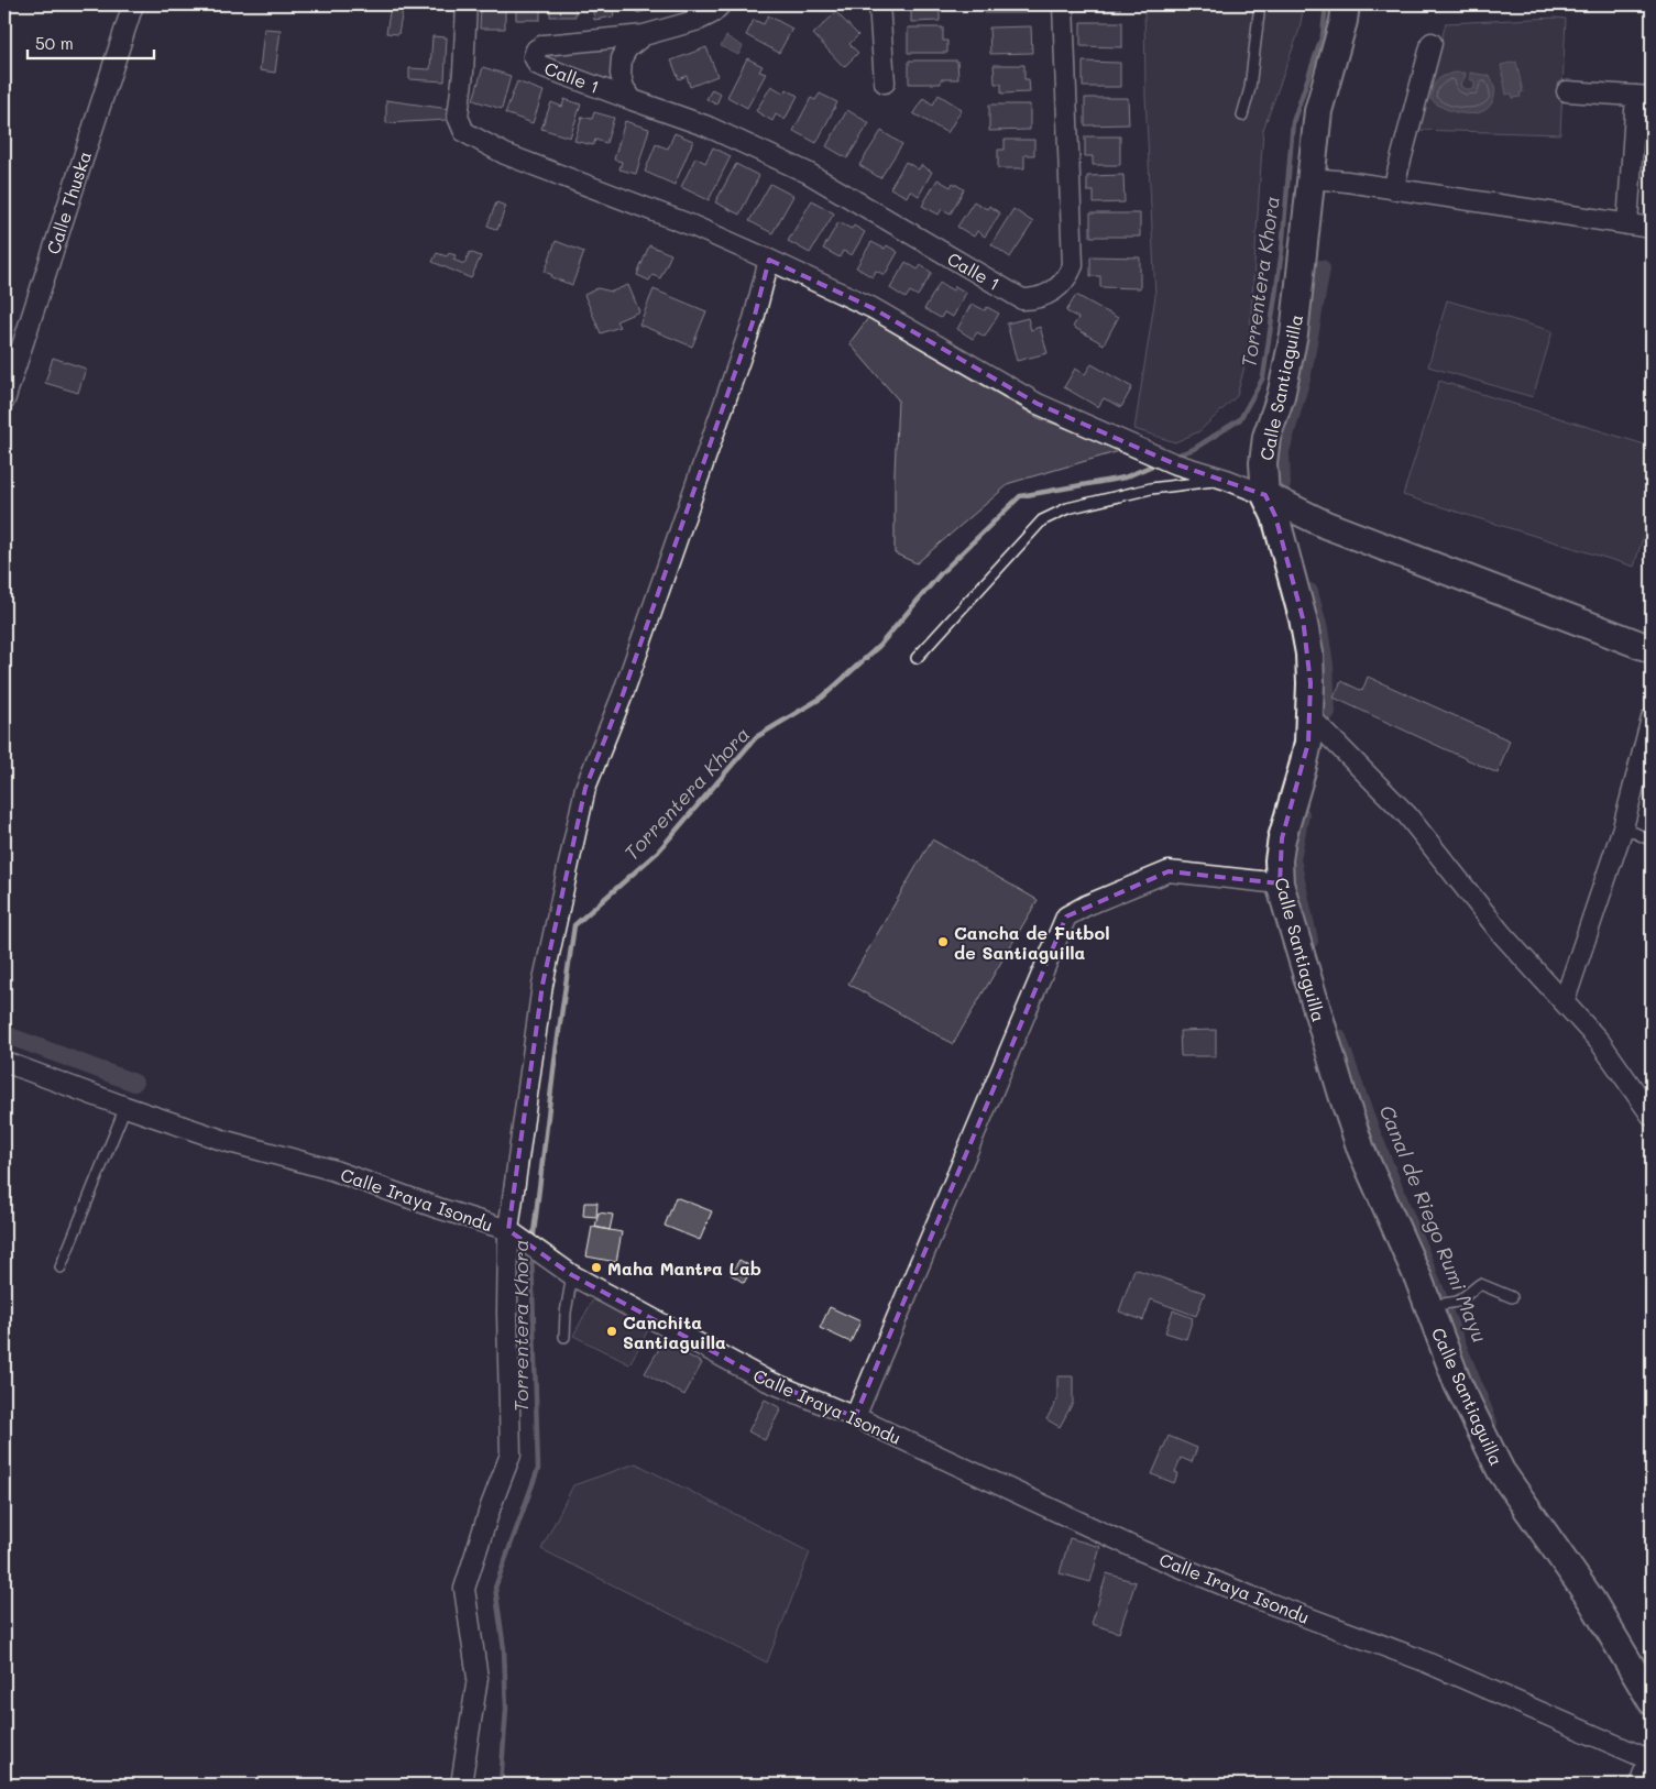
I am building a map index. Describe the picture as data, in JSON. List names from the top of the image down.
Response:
{
  "streets": {
    "street": [
      "Calle 1",
      "Calle Thuska",
      "Calle Santiaguilla",
      "Calle Iraya Isondu"
    ]
  },
  "water": ["Torrentera Khora", "Canal de Riego Rumi Mayu"],
  "places": ["Cancha de Futbol de Santiaguilla", "Maha Mantra Lab", "Canchita Santiaguilla"],
  "scale_bar": "50 m"
}
